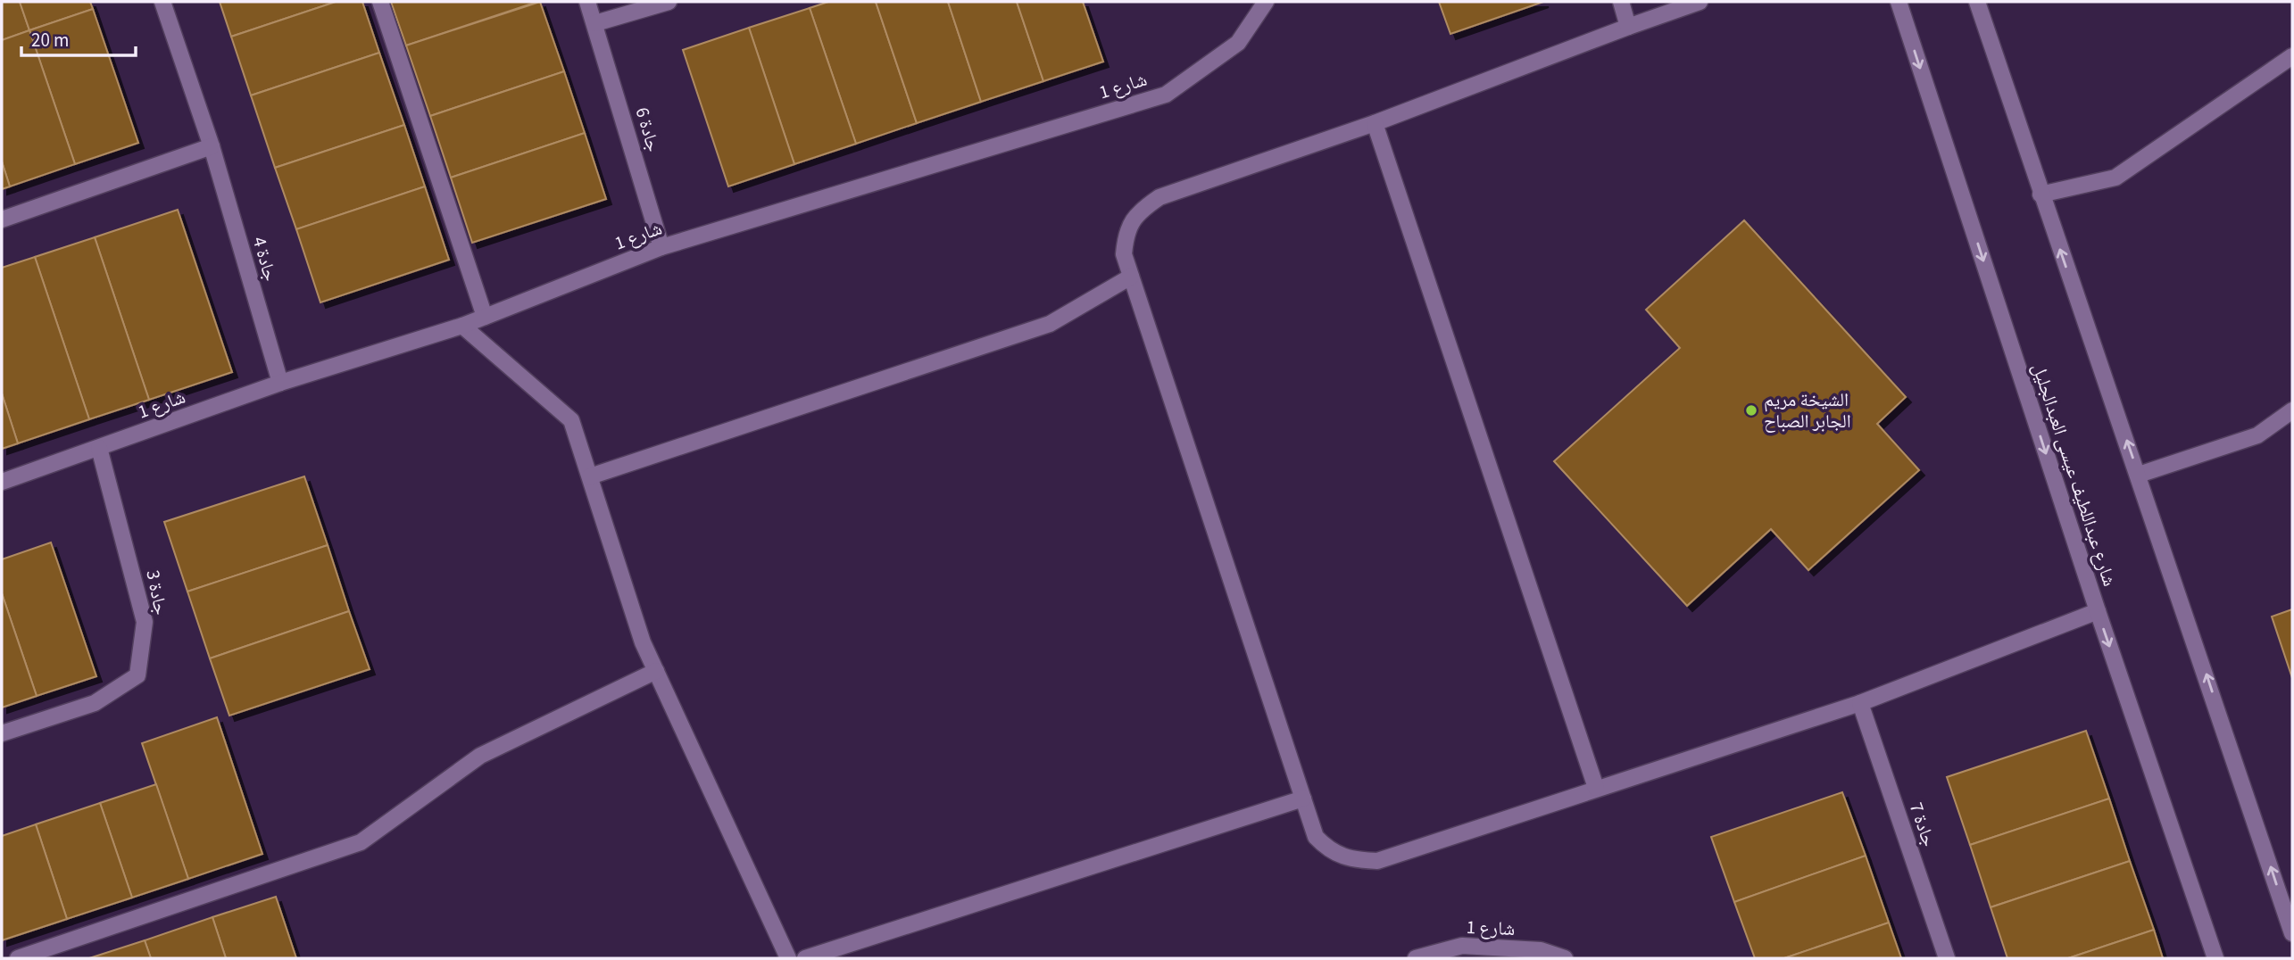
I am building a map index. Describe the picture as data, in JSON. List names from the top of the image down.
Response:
{
  "streets": {
    "street": [
      "شارع 1",
      "جادة 6",
      "جادة 4",
      "شارع عبداللطيف عيسى العبدالجليل",
      "جادة 3",
      "جادة 7"
    ]
  },
  "crossings": [
    ["شارع 1", "جادة 6"],
    ["شارع 1", "جادة 4"],
    ["شارع 1", "جادة 3"]
  ],
  "places": ["الشيخة مريم الجابر الصباح"],
  "scale_bar": "20 m"
}
